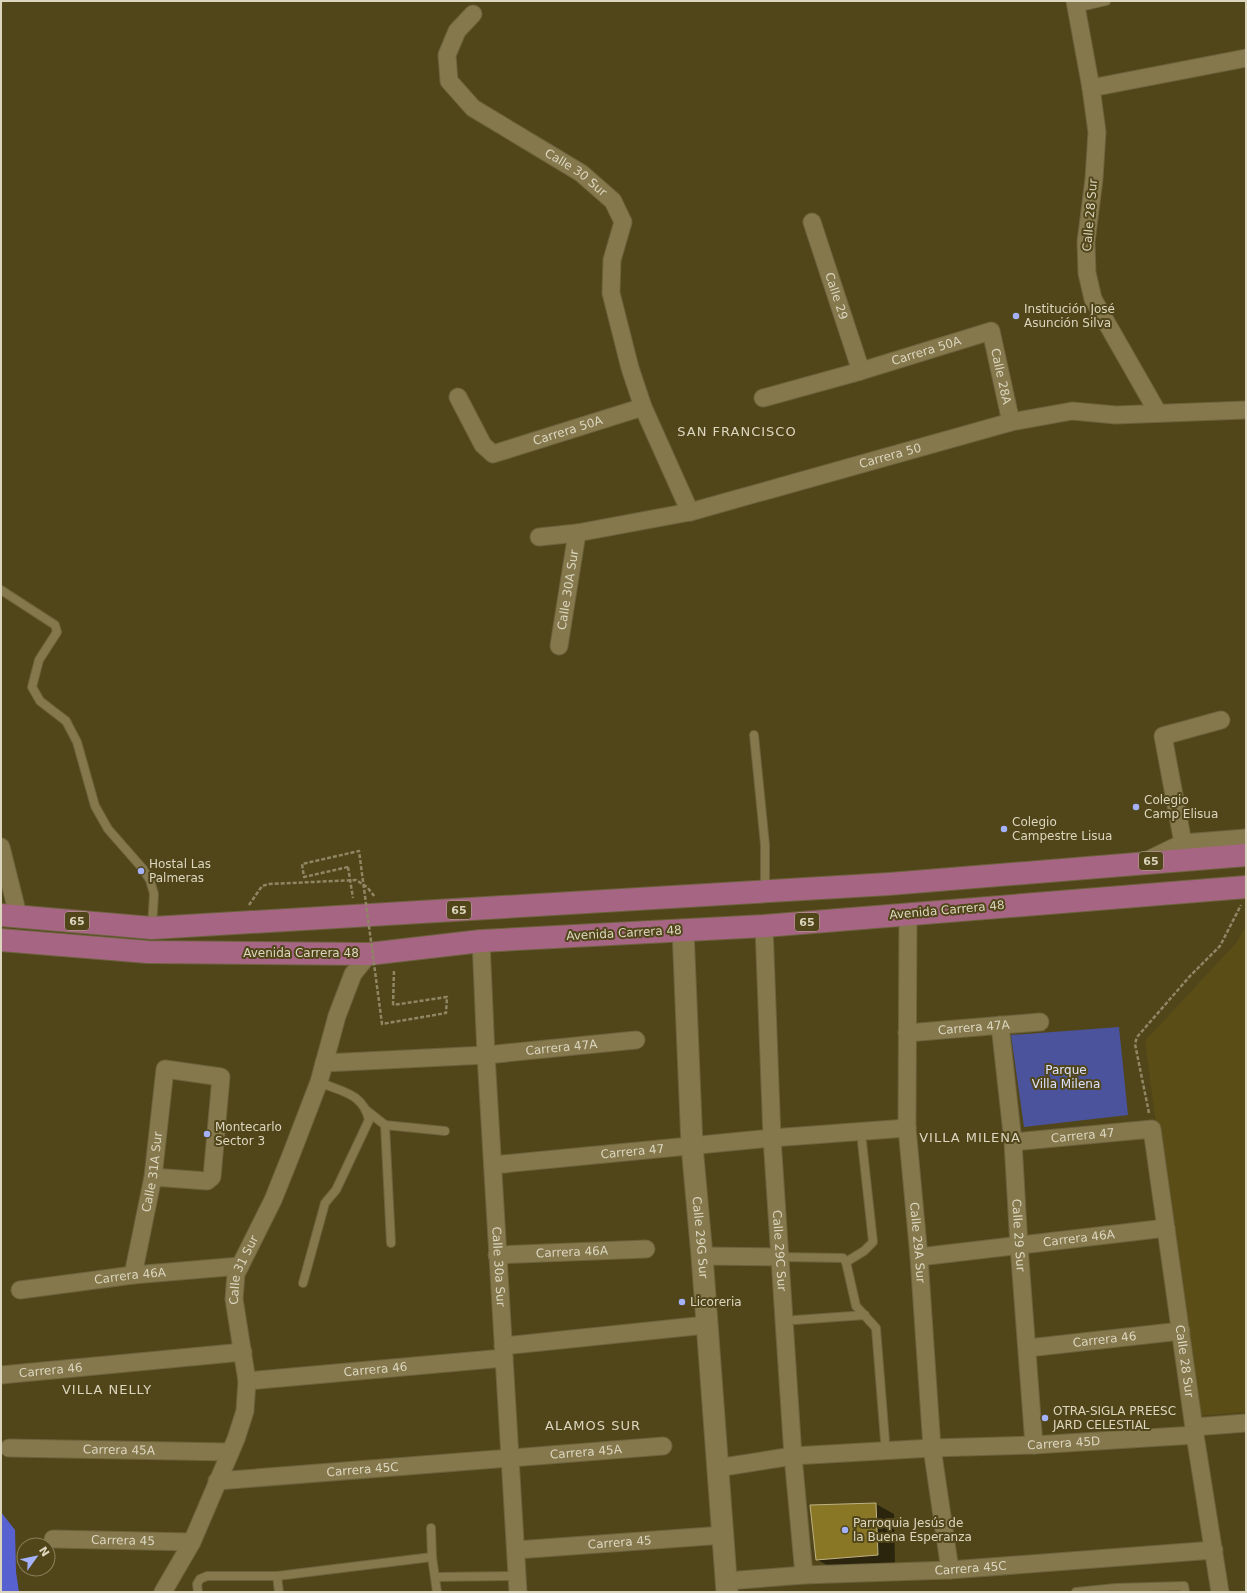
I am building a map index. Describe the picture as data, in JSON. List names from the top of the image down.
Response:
{
  "streets": {
    "main road": ["65", "Avenida Carrera 48"],
    "street": [
      "Calle 30 Sur",
      "Calle 28 Sur",
      "Calle 29",
      "Carrera 50A",
      "Calle 28A",
      "Carrera 50",
      "Calle 30A Sur",
      "Carrera 47A",
      "Carrera 47",
      "Calle 31A Sur",
      "Calle 29 Sur",
      "Calle 29G Sur",
      "Carrera 46A",
      "Calle 29A Sur",
      "Calle 29C Sur",
      "Calle 30a Sur",
      "Calle 31 Sur",
      "Carrera 46",
      "Carrera 45D",
      "Carrera 45A",
      "Carrera 45C",
      "Carrera 45"
    ]
  },
  "crossings": [
    ["Calle 30 Sur", "Carrera 50A"],
    ["Calle 30 Sur", "Carrera 50"],
    ["Calle 28 Sur", "Carrera 50"],
    ["Calle 28 Sur", "Carrera 47"],
    ["Calle 28 Sur", "Carrera 46A"],
    ["Calle 28 Sur", "Carrera 46"],
    ["Calle 28 Sur", "Carrera 45D"],
    ["Calle 28 Sur", "Carrera 45C"],
    ["Calle 29", "Carrera 50A"],
    ["Carrera 50A", "Calle 28A"],
    ["Calle 28A", "Carrera 50"],
    ["Carrera 50", "Calle 30A Sur"],
    ["Avenida Carrera 48", "Calle 29G Sur"],
    ["Avenida Carrera 48", "Calle 29A Sur"],
    ["Avenida Carrera 48", "Calle 29C Sur"],
    ["Avenida Carrera 48", "Calle 30a Sur"],
    ["Avenida Carrera 48", "Calle 31 Sur"],
    ["Carrera 47A", "Calle 29 Sur"],
    ["Carrera 47A", "Calle 29A Sur"],
    ["Carrera 47A", "Calle 30a Sur"],
    ["Carrera 47A", "Calle 31 Sur"],
    ["Carrera 47", "Calle 29 Sur"],
    ["Carrera 47", "Calle 29G Sur"],
    ["Carrera 47", "Calle 29A Sur"],
    ["Carrera 47", "Calle 29C Sur"],
    ["Carrera 47", "Calle 30a Sur"],
    ["Calle 31A Sur", "Carrera 46A"],
    ["Calle 29 Sur", "Carrera 46A"],
    ["Calle 29 Sur", "Carrera 46"],
    ["Calle 29 Sur", "Carrera 45D"],
    ["Calle 29G Sur", "Carrera 46"],
    ["Calle 29G Sur", "Carrera 45D"],
    ["Calle 29G Sur", "Carrera 45C"],
    ["Calle 29G Sur", "Carrera 45"],
    ["Carrera 46A", "Calle 29A Sur"],
    ["Carrera 46A", "Calle 30a Sur"],
    ["Carrera 46A", "Calle 31 Sur"],
    ["Calle 29A Sur", "Carrera 45D"],
    ["Calle 29A Sur", "Carrera 45C"],
    ["Calle 29C Sur", "Carrera 45D"],
    ["Calle 29C Sur", "Carrera 45C"],
    ["Calle 30a Sur", "Carrera 46"],
    ["Calle 30a Sur", "Carrera 45A"],
    ["Calle 30a Sur", "Carrera 45C"],
    ["Calle 30a Sur", "Carrera 45"],
    ["Calle 31 Sur", "Carrera 46"],
    ["Calle 31 Sur", "Carrera 45A"],
    ["Calle 31 Sur", "Carrera 45C"],
    ["Calle 31 Sur", "Carrera 45"],
    ["Carrera 45A", "Carrera 45C"]
  ],
  "districts": [
    "SAN FRANCISCO",
    "VILLA MILENA",
    "VILLA NELLY",
    "ALAMOS SUR"
  ],
  "parks": ["Parque Villa Milena"],
  "places": [
    "Institución José Asunción Silva",
    "Colegio Camp Elisua",
    "Colegio Campestre Lisua",
    "Hostal Las Palmeras",
    "Montecarlo Sector 3",
    "Licoreria",
    "OTRA-SIGLA PREESC JARD CELESTIAL",
    "Parroquia Jesús de la Buena Esperanza"
  ],
  "north": "top right"
}
